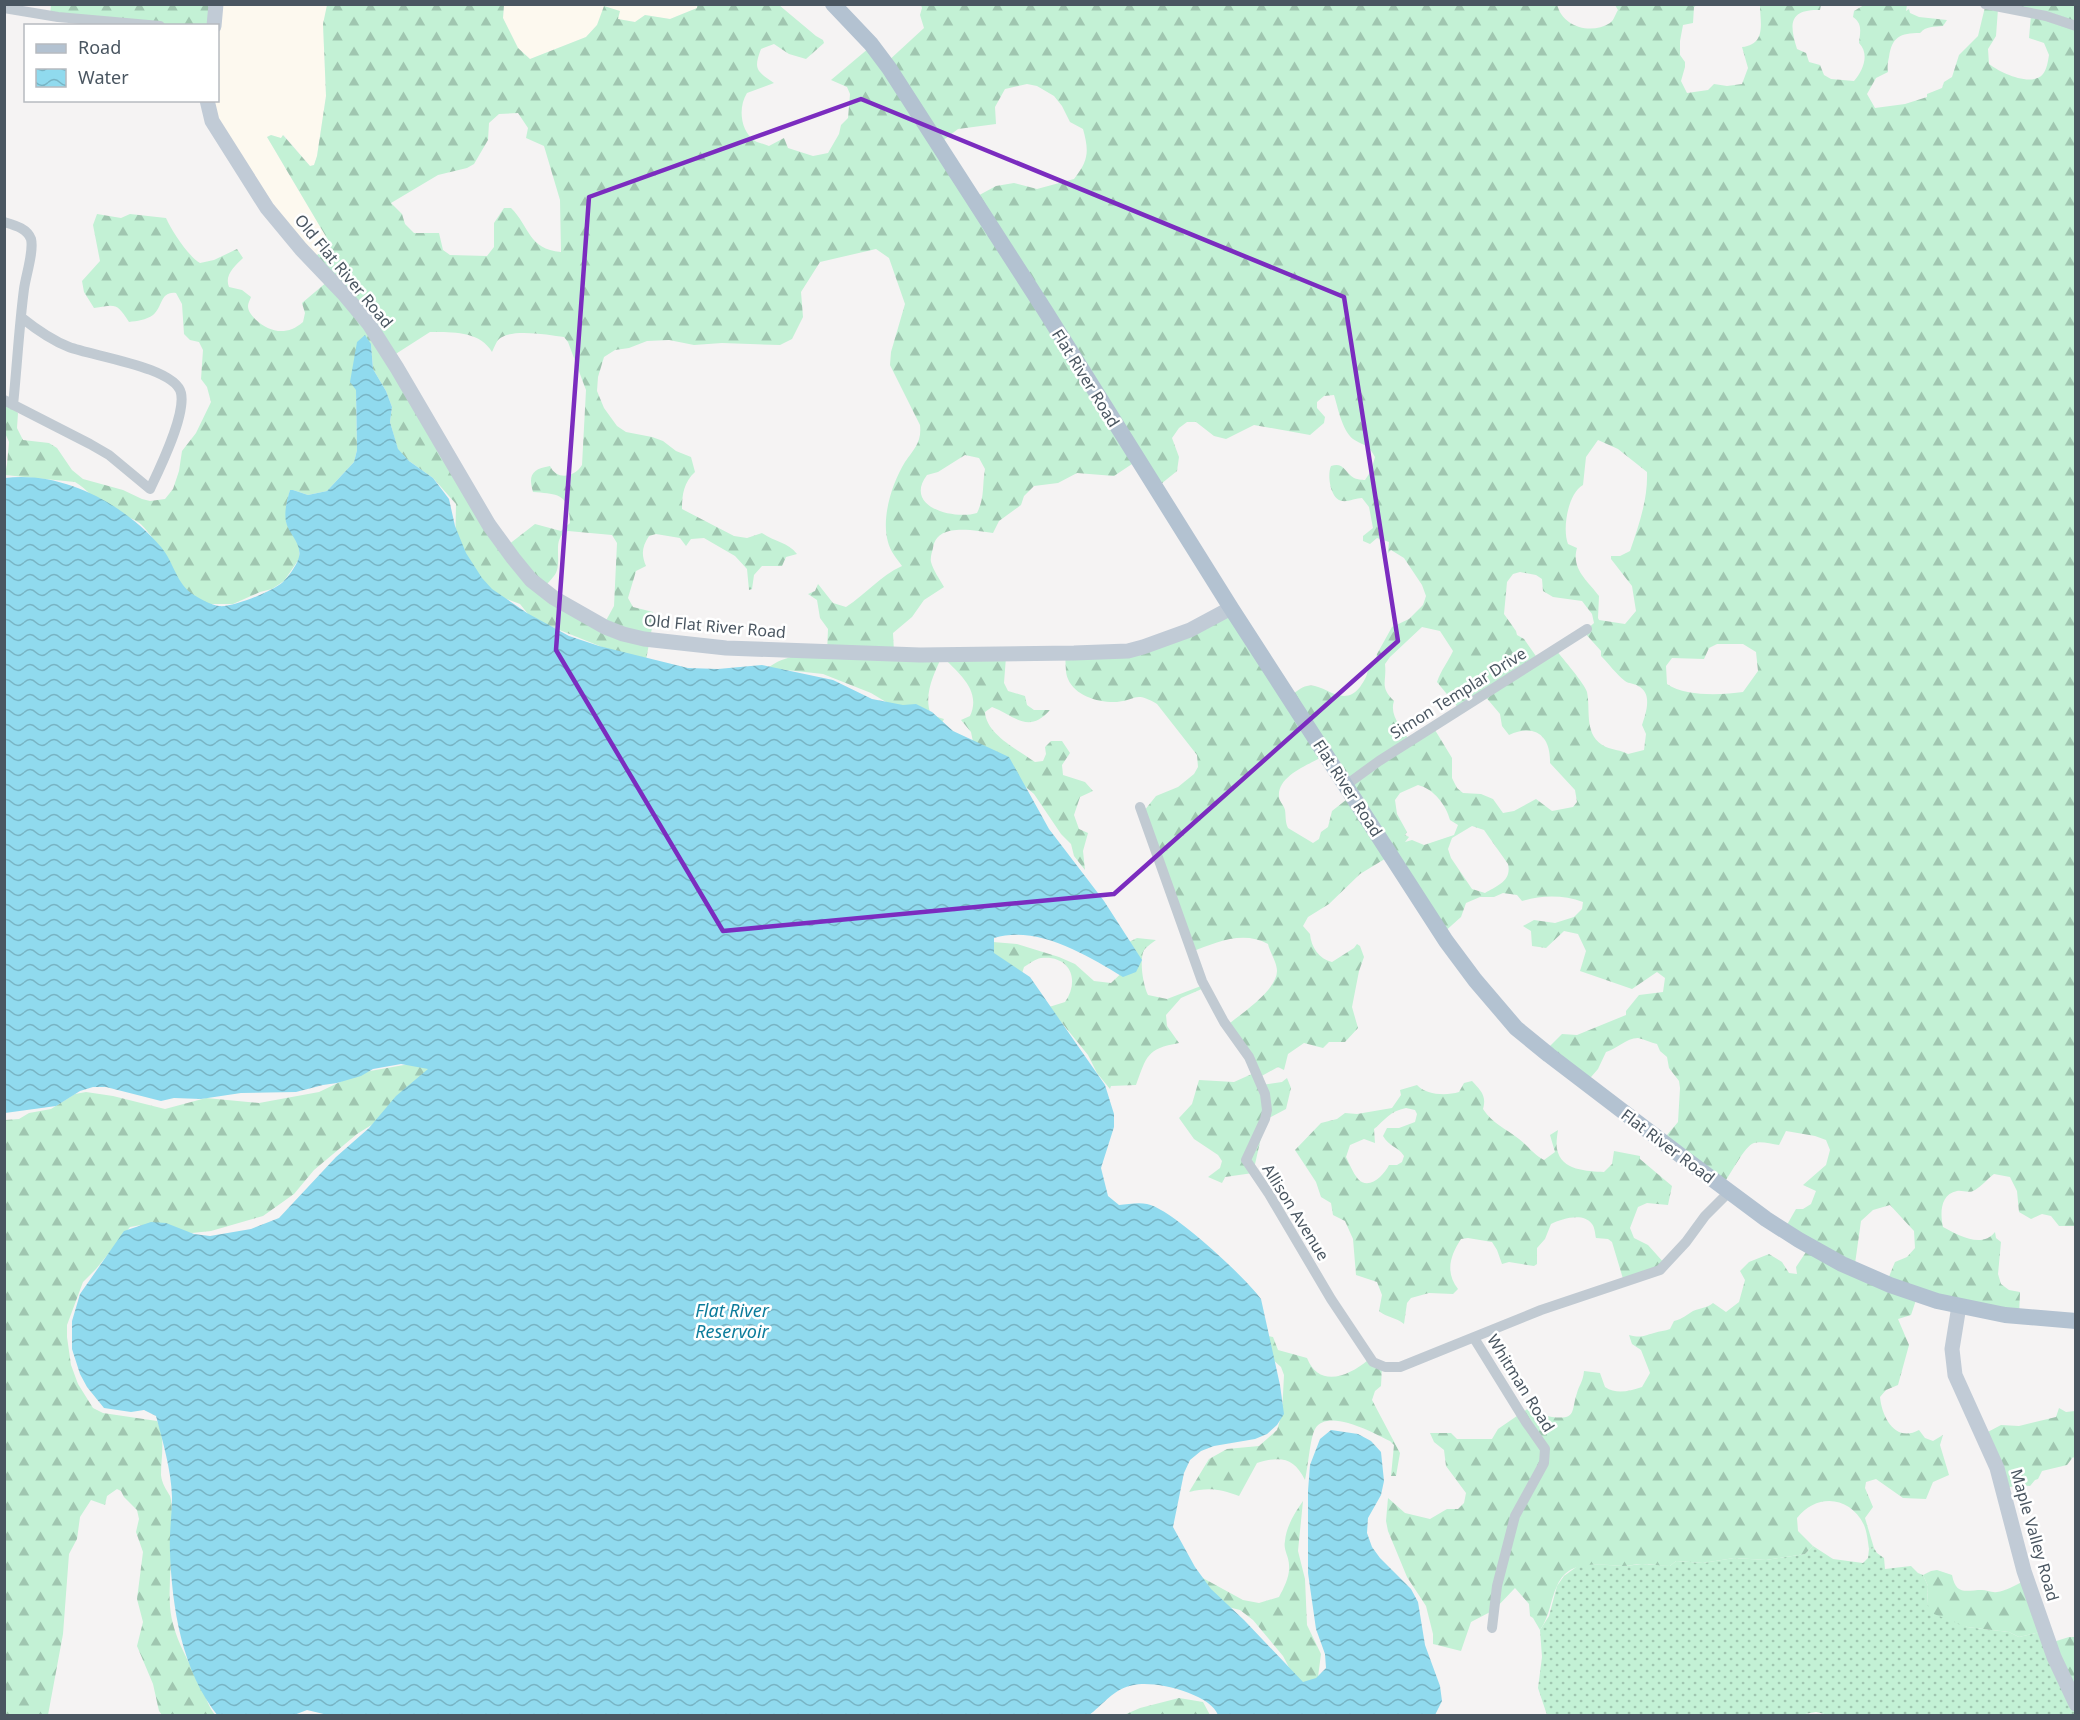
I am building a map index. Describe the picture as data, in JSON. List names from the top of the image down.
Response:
{
  "streets": {
    "main road": ["Flat River Road"],
    "street": [
      "Old Flat River Road",
      "Simon Templar Drive",
      "Allison Avenue",
      "Whitman Road",
      "Maple Valley Road"
    ]
  },
  "crossings": [
    ["Old Flat River Road", "Flat River Road"],
    ["Flat River Road", "Simon Templar Drive"],
    ["Flat River Road", "Whitman Road"],
    ["Flat River Road", "Maple Valley Road"],
    ["Allison Avenue", "Whitman Road"]
  ],
  "water": ["Flat River Reservoir"],
  "legend": ["Road", "Water"]
}
